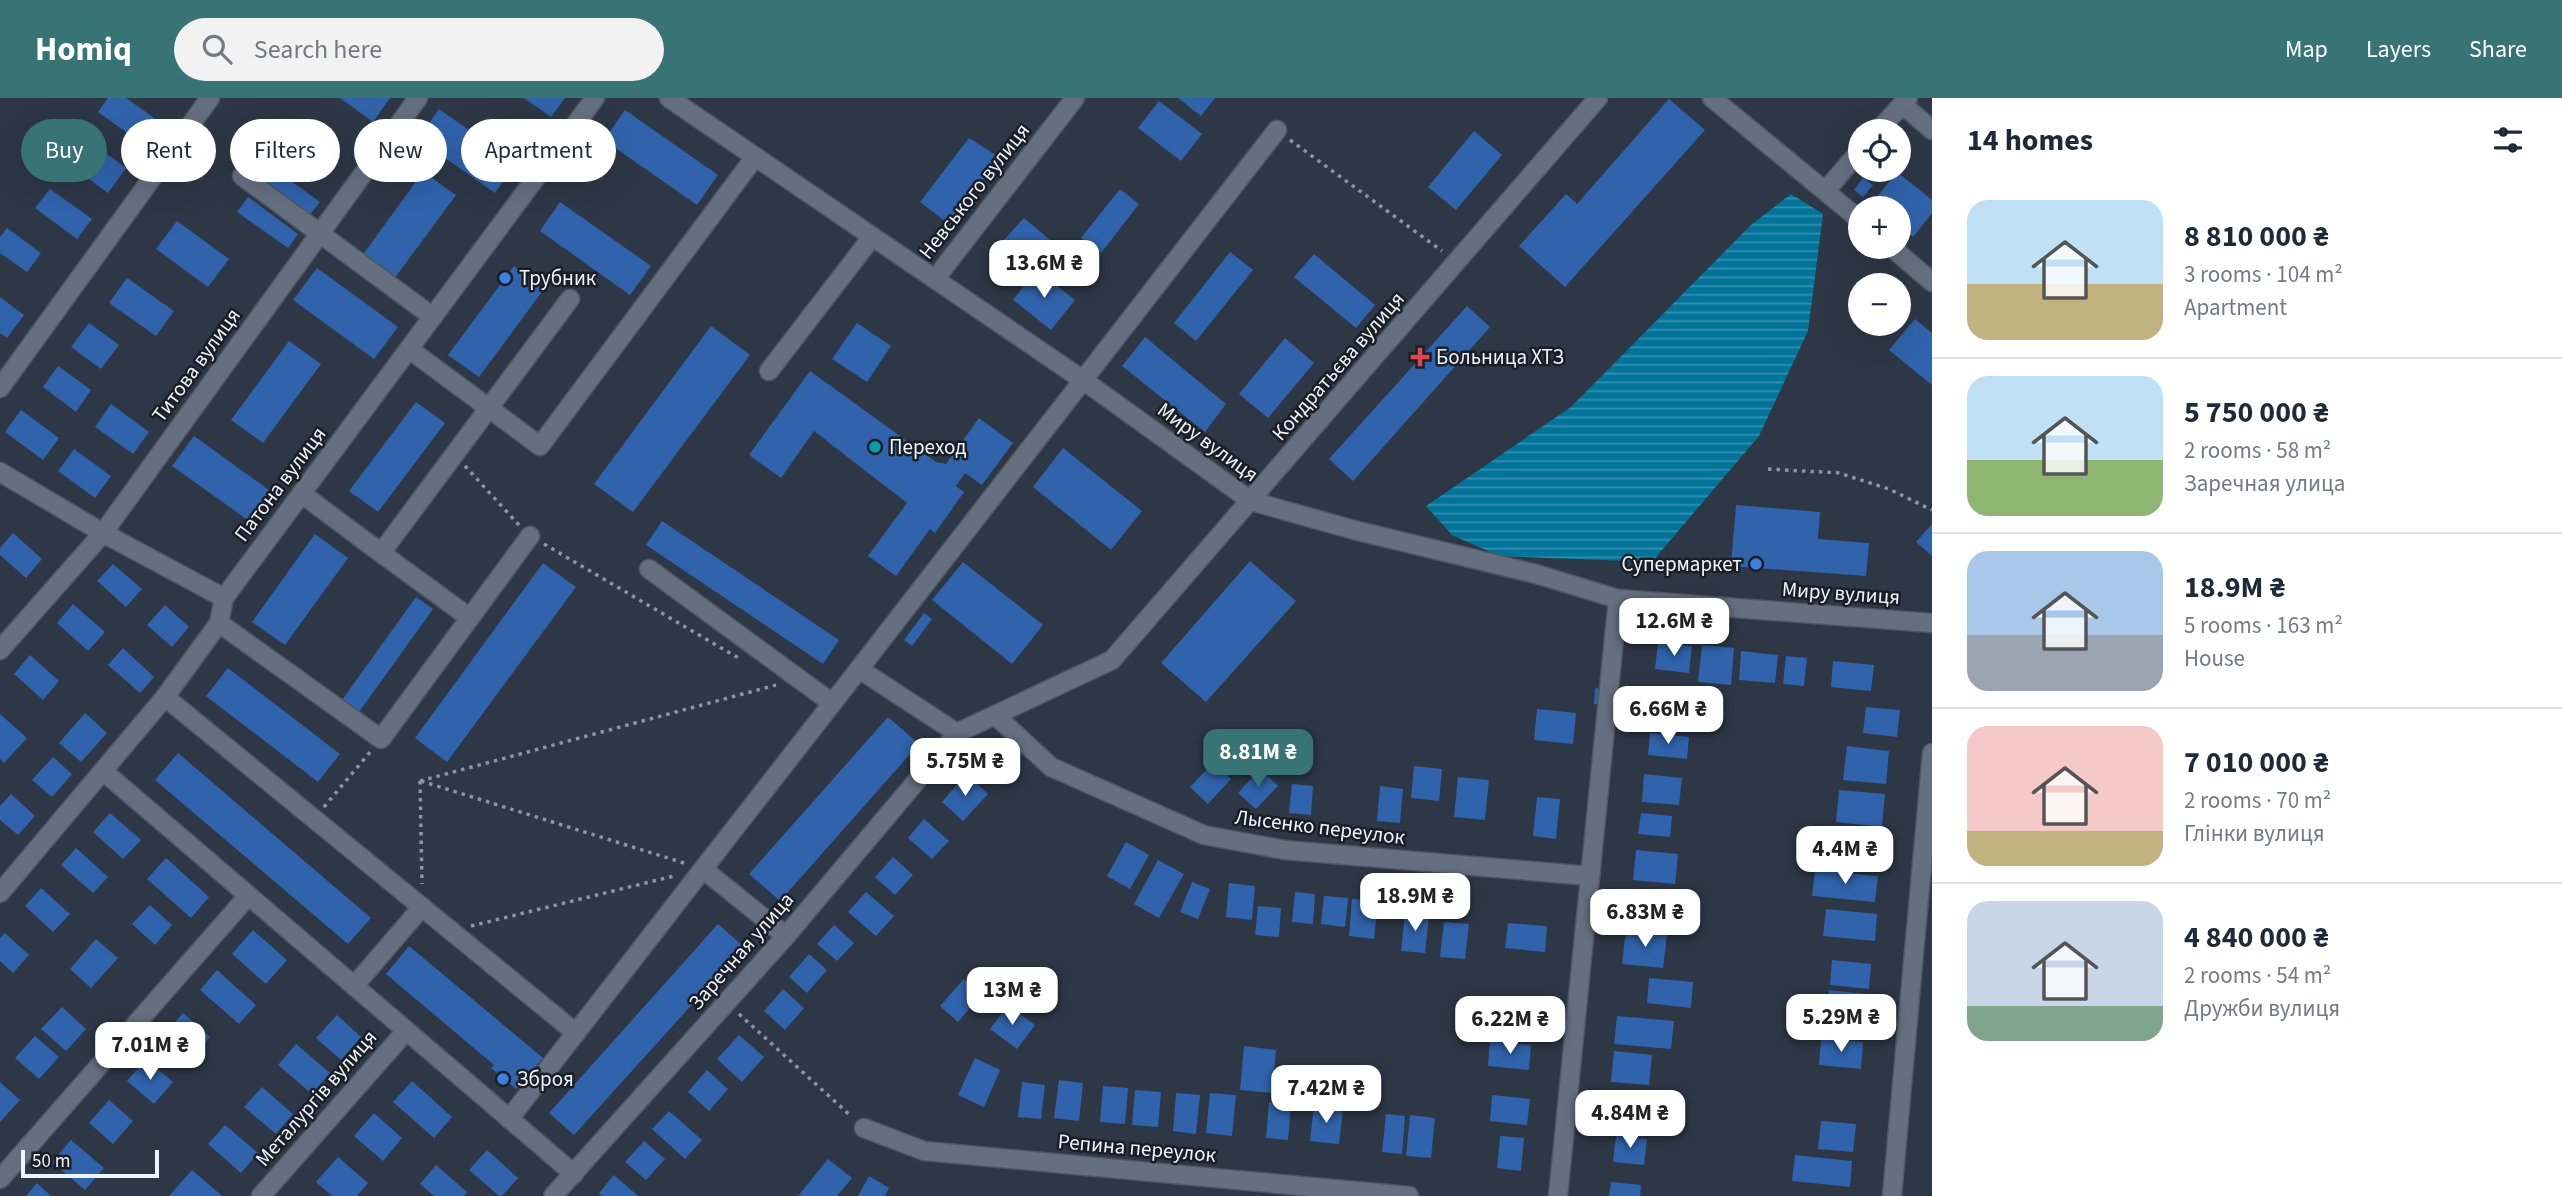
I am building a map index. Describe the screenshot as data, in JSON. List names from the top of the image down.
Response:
{
  "streets": {
    "street": [
      "Невського вулиця",
      "Титова вулиця",
      "Кондратьєва вулиця",
      "Миру вулиця",
      "Патона вулиця",
      "Лысенко переулок",
      "Заречная улица",
      "Металургів вулиця",
      "Репина переулок"
    ]
  },
  "crossings": [
    ["Невського вулиця", "Миру вулиця"],
    ["Кондратьєва вулиця", "Миру вулиця"],
    ["Кондратьєва вулиця", "Лысенко переулок"],
    ["Кондратьєва вулиця", "Заречная улица"]
  ],
  "places": {
    "other": [
      "Трубник",
      "Переход",
      "Супермаркет",
      "Зброя"
    ],
    "health": ["Больница ХТЗ"]
  },
  "scale_bar": "50 m",
  "page": {
    "header": "Homiq",
    "search": "Search here",
    "nav": ["Map", "Layers", "Share"],
    "heading": "14 homes",
    "map_buttons": ["+", "−"],
    "chip": [
      "Buy",
      "Rent",
      "Filters",
      "New",
      "Apartment"
    ],
    "list": [
      {
        "name": "8 810 000 ₴",
        "note": "3 rooms · 104 m² · Apartment"
      },
      {
        "name": "5 750 000 ₴",
        "note": "2 rooms · 58 m² · Заречная улица"
      },
      {
        "name": "18.9M ₴",
        "note": "5 rooms · 163 m² · House"
      },
      {
        "name": "7 010 000 ₴",
        "note": "2 rooms · 70 m² · Глінки вулиця"
      },
      {
        "name": "4 840 000 ₴",
        "note": "2 rooms · 54 m² · Дружби вулиця"
      }
    ],
    "price": [
      "13.6M ₴",
      "12.6M ₴",
      "6.66M ₴",
      "8.81M ₴",
      "5.75M ₴",
      "4.4M ₴",
      "18.9M ₴",
      "6.83M ₴",
      "13M ₴",
      "5.29M ₴",
      "6.22M ₴",
      "7.01M ₴",
      "7.42M ₴",
      "4.84M ₴"
    ],
    "scale": "50 m"
  }
}
